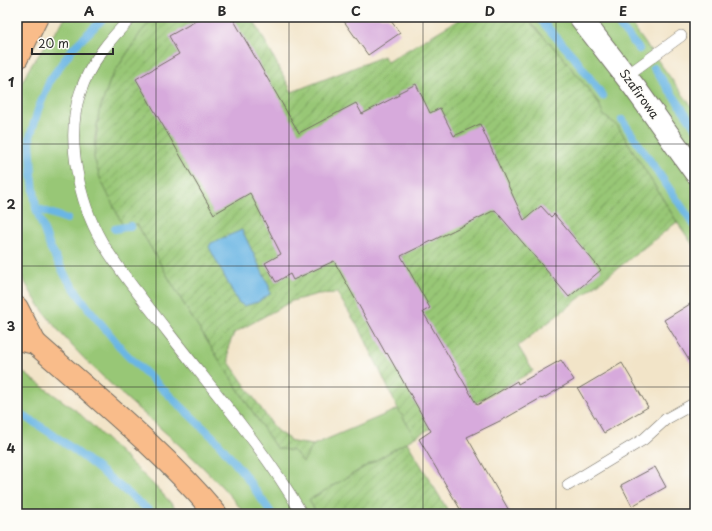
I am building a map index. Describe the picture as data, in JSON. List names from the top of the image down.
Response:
{
  "streets": {
    "street": ["Szafirowa"]
  },
  "scale_bar": "20 m",
  "grid": {
    "columns": [
      "A",
      "B",
      "C",
      "D",
      "E"
    ],
    "rows": [
      "1",
      "2",
      "3",
      "4"
    ]
  }
}
